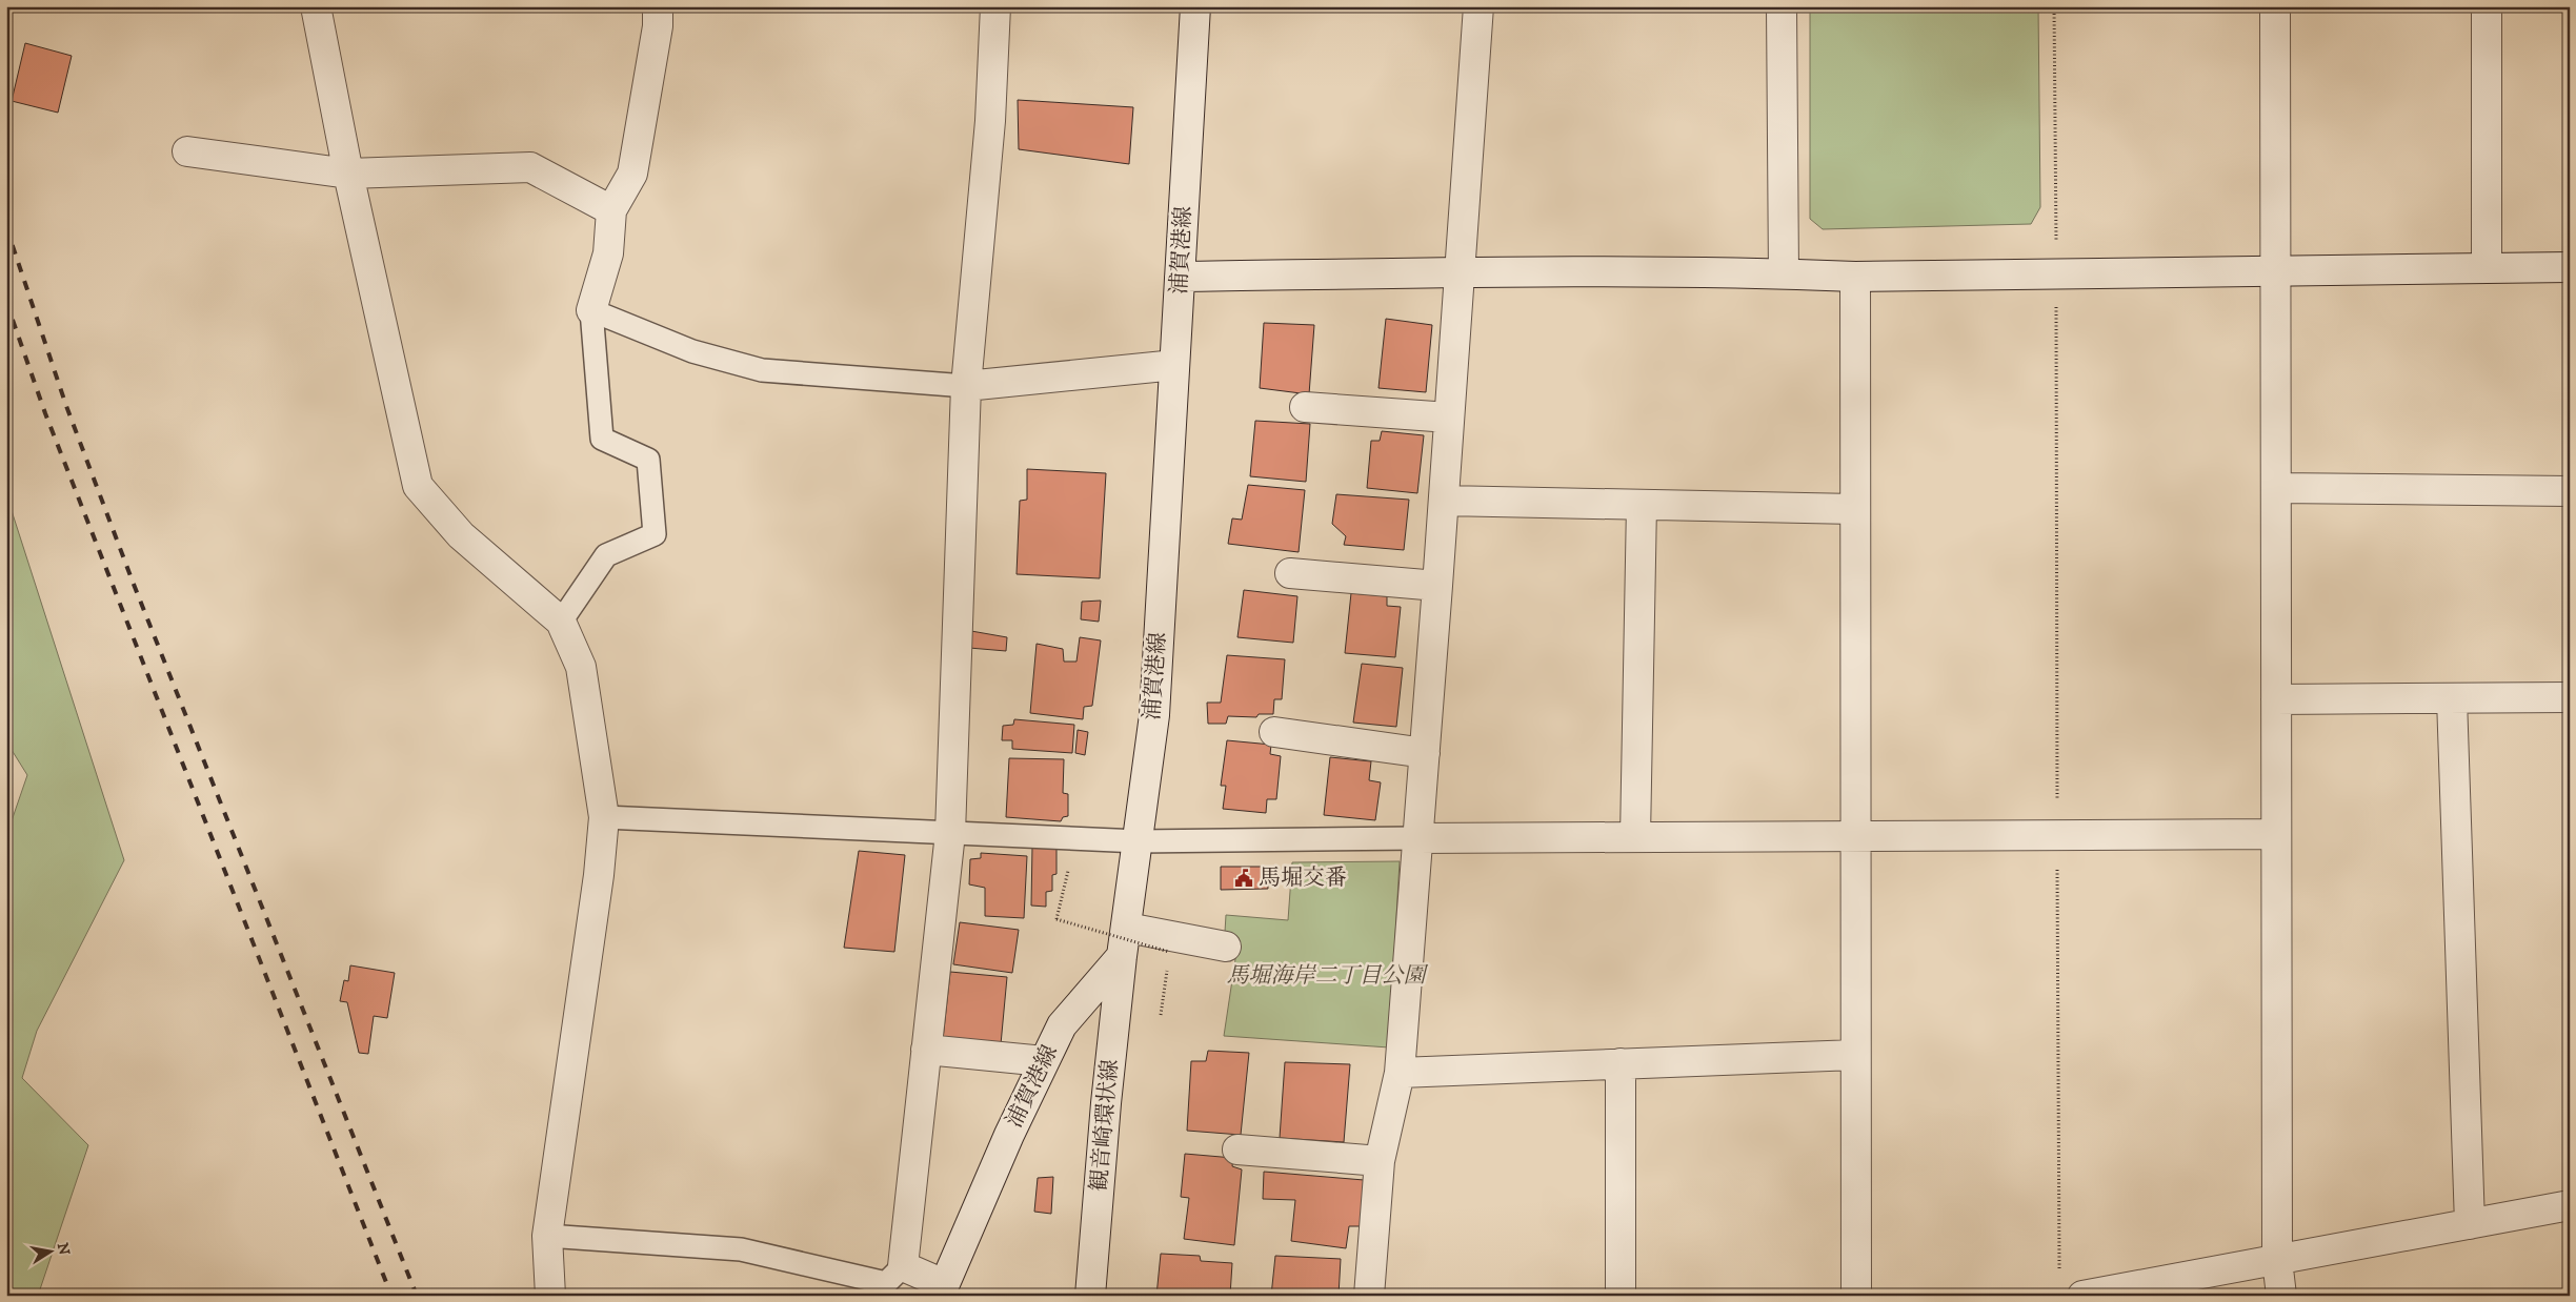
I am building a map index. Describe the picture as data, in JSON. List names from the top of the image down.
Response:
{
  "streets": {
    "street": ["浦賀港線", "観音崎環状線"]
  },
  "crossings": [
    ["浦賀港線", "観音崎環状線"]
  ],
  "parks": ["馬堀海岸二丁目公園"],
  "places": {
    "public building": ["馬堀交番"]
  },
  "north": "right"
}
